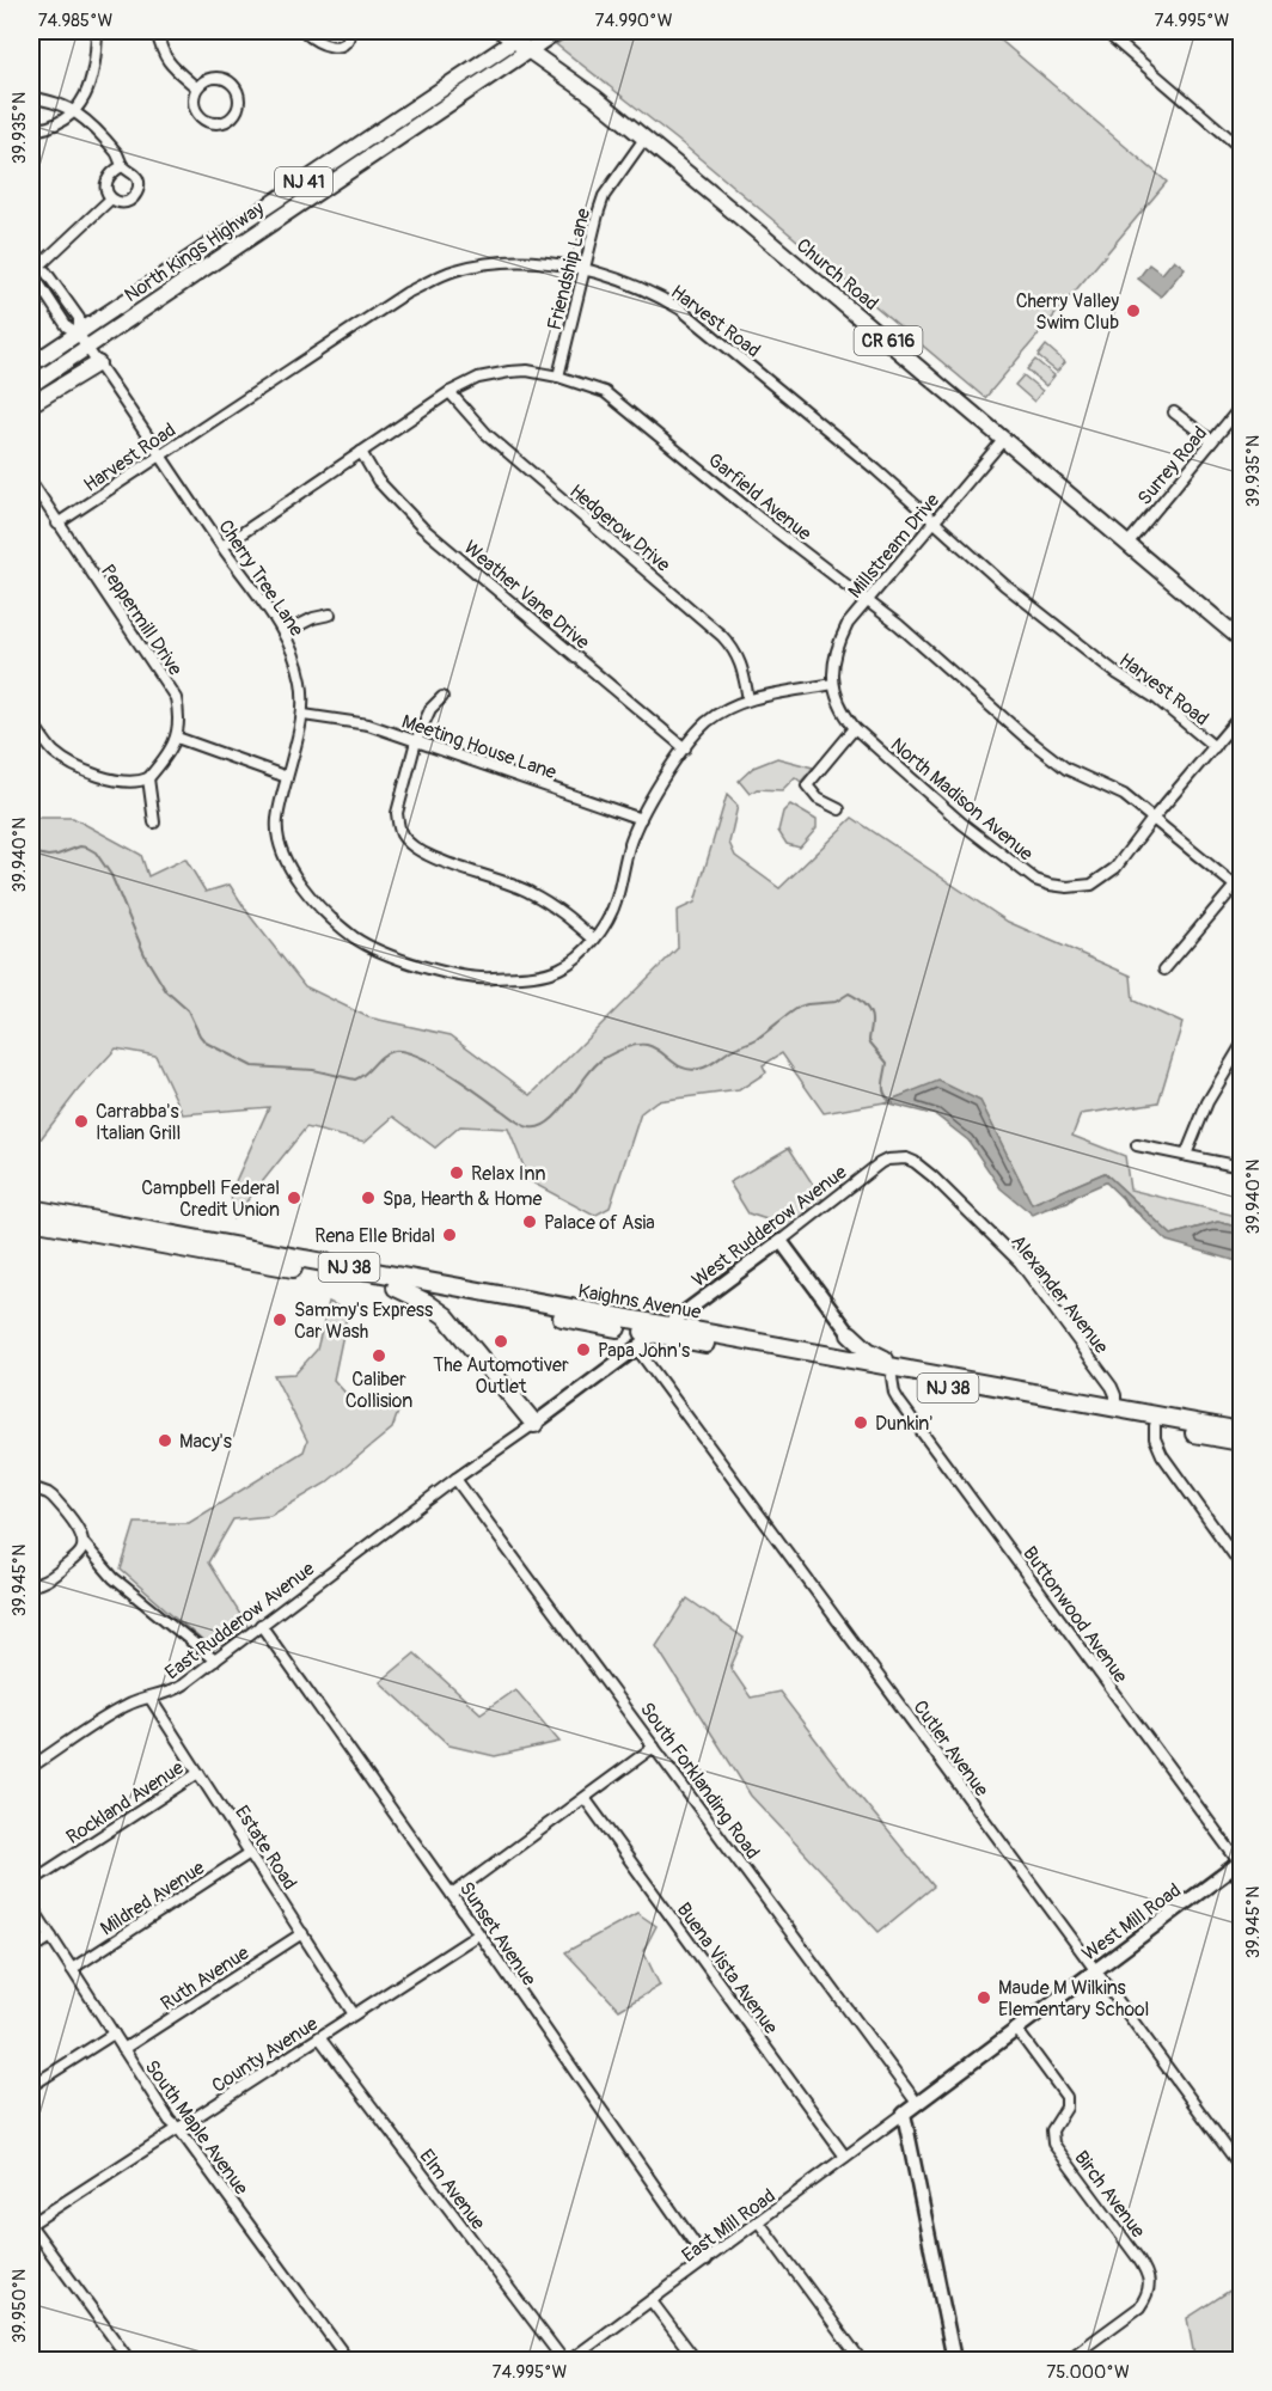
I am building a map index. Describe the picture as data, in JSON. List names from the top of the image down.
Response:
{
  "streets": {
    "highway": ["NJ 38", "Kaighns Avenue"],
    "main road": [
      "NJ 41",
      "North Kings Highway",
      "Church Road",
      "CR 616"
    ],
    "street": [
      "Friendship Lane",
      "Harvest Road",
      "Surrey Road",
      "Garfield Avenue",
      "Hedgerow Drive",
      "Millstream Drive",
      "Cherry Tree Lane",
      "Weather Vane Drive",
      "Peppermill Drive",
      "Meeting House Lane",
      "North Madison Avenue",
      "West Rudderow Avenue",
      "Alexander Avenue",
      "Buttonwood Avenue",
      "East Rudderow Avenue",
      "Cutler Avenue",
      "South Forklanding Road",
      "Rockland Avenue",
      "Estate Road",
      "Mildred Avenue",
      "West Mill Road",
      "Sunset Avenue",
      "Buena Vista Avenue",
      "Ruth Avenue",
      "County Avenue",
      "South Maple Avenue",
      "Elm Avenue",
      "Birch Avenue",
      "East Mill Road"
    ]
  },
  "crossings": [
    ["North Kings Highway", "Church Road"],
    ["North Kings Highway", "Cherry Tree Lane"],
    ["Friendship Lane", "Church Road"],
    ["Friendship Lane", "Harvest Road"],
    ["Friendship Lane", "Garfield Avenue"],
    ["Church Road", "Surrey Road"],
    ["Church Road", "Millstream Drive"],
    ["Harvest Road", "Millstream Drive"],
    ["Harvest Road", "Cherry Tree Lane"],
    ["Harvest Road", "Peppermill Drive"],
    ["Harvest Road", "North Madison Avenue"],
    ["Garfield Avenue", "Hedgerow Drive"],
    ["Garfield Avenue", "Millstream Drive"],
    ["Garfield Avenue", "Cherry Tree Lane"],
    ["Garfield Avenue", "Weather Vane Drive"],
    ["Garfield Avenue", "North Madison Avenue"],
    ["Hedgerow Drive", "Cherry Tree Lane"],
    ["Millstream Drive", "Cherry Tree Lane"],
    ["Millstream Drive", "North Madison Avenue"],
    ["Cherry Tree Lane", "Weather Vane Drive"],
    ["Cherry Tree Lane", "Meeting House Lane"],
    ["Cherry Tree Lane", "North Madison Avenue"],
    ["West Rudderow Avenue", "Alexander Avenue"],
    ["West Rudderow Avenue", "Kaighns Avenue"],
    ["West Rudderow Avenue", "East Rudderow Avenue"],
    ["West Rudderow Avenue", "Cutler Avenue"],
    ["West Rudderow Avenue", "South Forklanding Road"],
    ["Alexander Avenue", "Kaighns Avenue"],
    ["Kaighns Avenue", "Buttonwood Avenue"],
    ["Buttonwood Avenue", "West Mill Road"],
    ["East Rudderow Avenue", "South Forklanding Road"],
    ["East Rudderow Avenue", "Estate Road"],
    ["East Rudderow Avenue", "Sunset Avenue"],
    ["Cutler Avenue", "West Mill Road"],
    ["South Forklanding Road", "West Mill Road"],
    ["Rockland Avenue", "Estate Road"],
    ["Estate Road", "Mildred Avenue"],
    ["Estate Road", "Ruth Avenue"],
    ["Estate Road", "County Avenue"],
    ["Mildred Avenue", "South Maple Avenue"],
    ["West Mill Road", "Birch Avenue"],
    ["West Mill Road", "East Mill Road"],
    ["Sunset Avenue", "County Avenue"],
    ["Sunset Avenue", "East Mill Road"],
    ["Buena Vista Avenue", "East Mill Road"],
    ["Ruth Avenue", "South Maple Avenue"],
    ["County Avenue", "South Maple Avenue"],
    ["County Avenue", "Elm Avenue"]
  ],
  "places": [
    "Cherry Valley Swim Club",
    "Carrabba's Italian Grill",
    "Relax Inn",
    "Campbell Federal Credit Union",
    "Spa, Hearth & Home",
    "Palace of Asia",
    "Rena Elle Bridal",
    "Sammy's Express Car Wash",
    "The Automotiver Outlet",
    "Papa John's",
    "Caliber Collision",
    "Dunkin'",
    "Macy's",
    "Maude M Wilkins Elementary School"
  ],
  "coordinates": [
    "74.985°W",
    "74.990°W",
    "74.995°W",
    "39.935°N",
    "39.940°N",
    "39.945°N",
    "39.950°N",
    "75.000°W"
  ]
}
